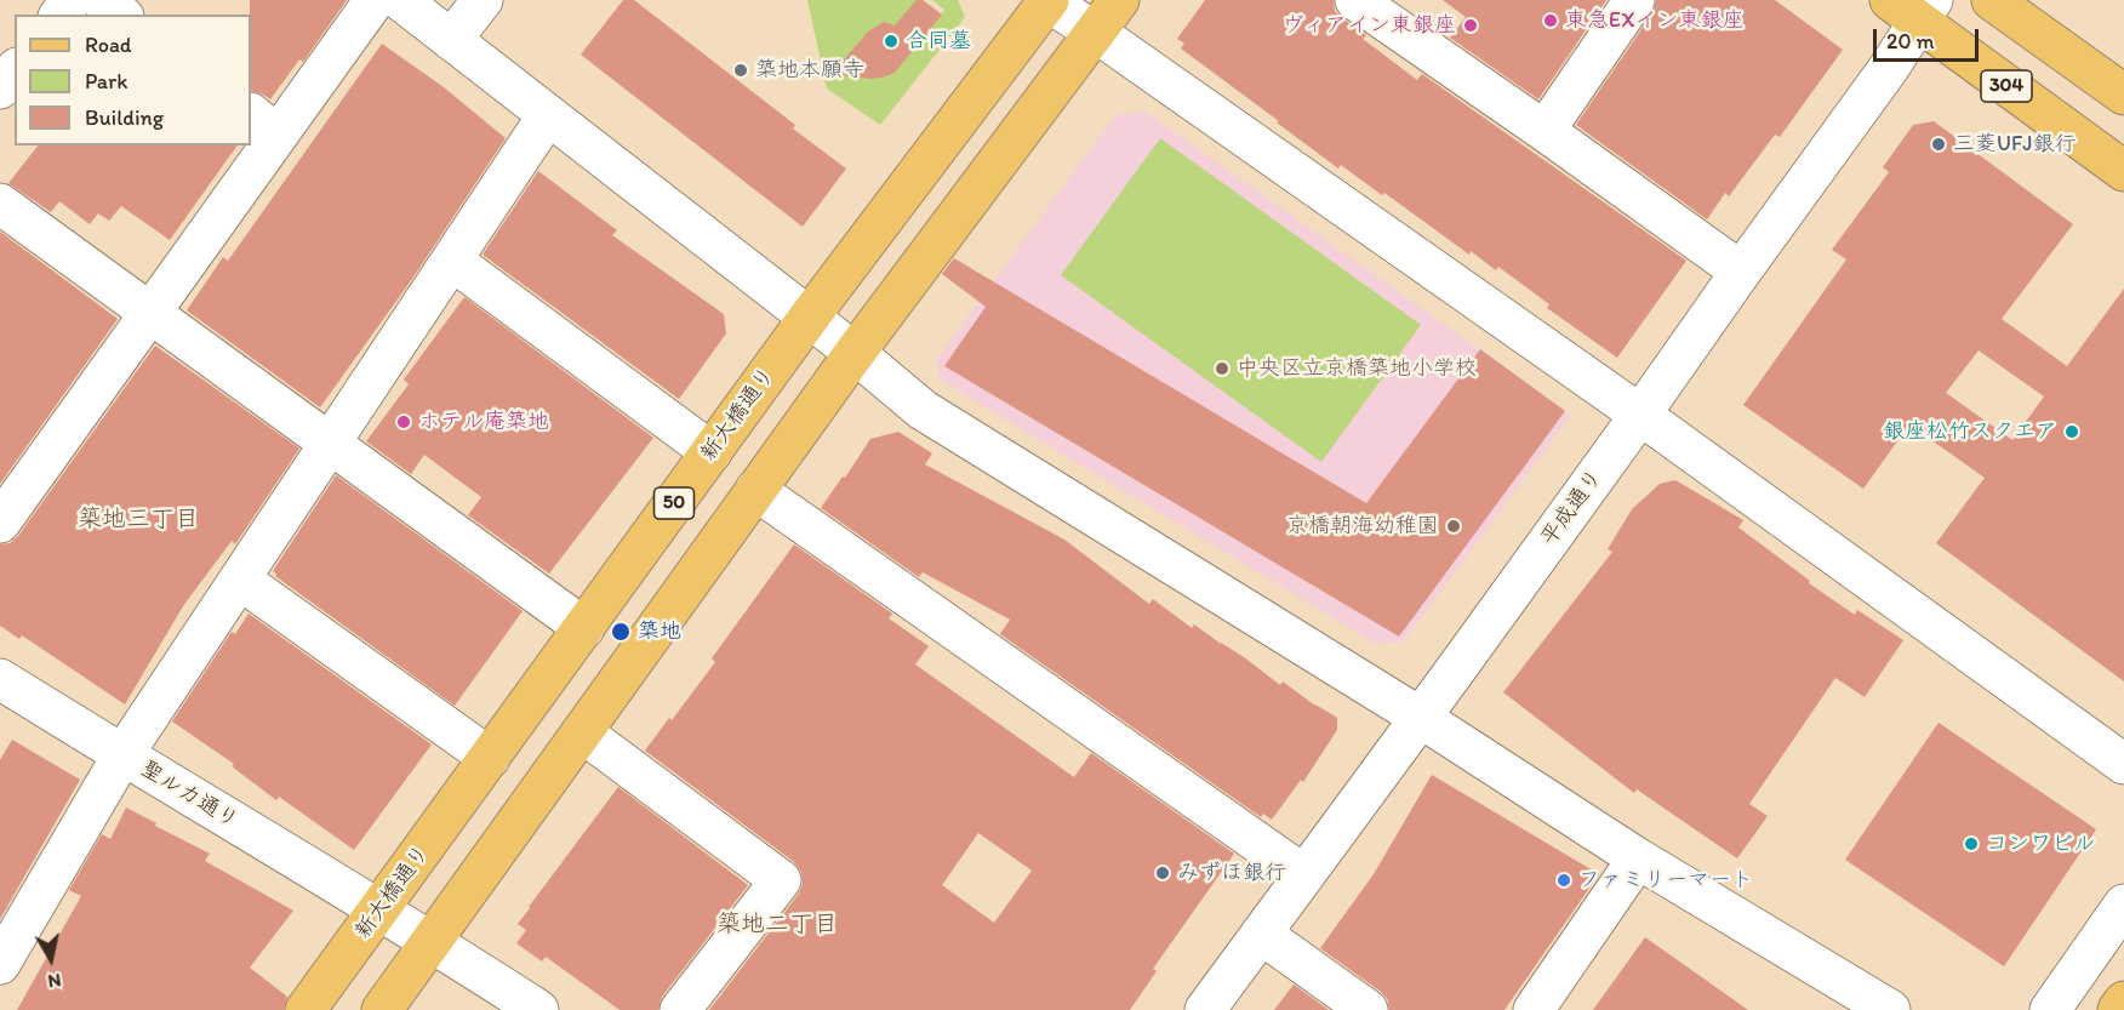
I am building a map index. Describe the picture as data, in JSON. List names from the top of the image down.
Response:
{
  "streets": {
    "main road": ["304", "新大橋通り", "50"],
    "street": ["平成通り", "聖ルカ通り"]
  },
  "crossings": [
    ["304", "平成通り"],
    ["新大橋通り", "聖ルカ通り"],
    ["50", "聖ルカ通り"]
  ],
  "districts": ["築地三丁目", "築地二丁目"],
  "places": [
    "東急EXイン東銀座",
    "ヴィアイン東銀座",
    "合同墓",
    "築地本願寺",
    "三菱UFJ銀行",
    "中央区立京橋築地小学校",
    "ホテル庵築地",
    "銀座松竹スクエア",
    "京橋朝海幼稚園",
    "築地",
    "コンワビル",
    "みずほ銀行",
    "ファミリーマート"
  ],
  "legend": ["Road", "Park", "Building"],
  "scale_bar": "20 m",
  "north": "bottom"
}
